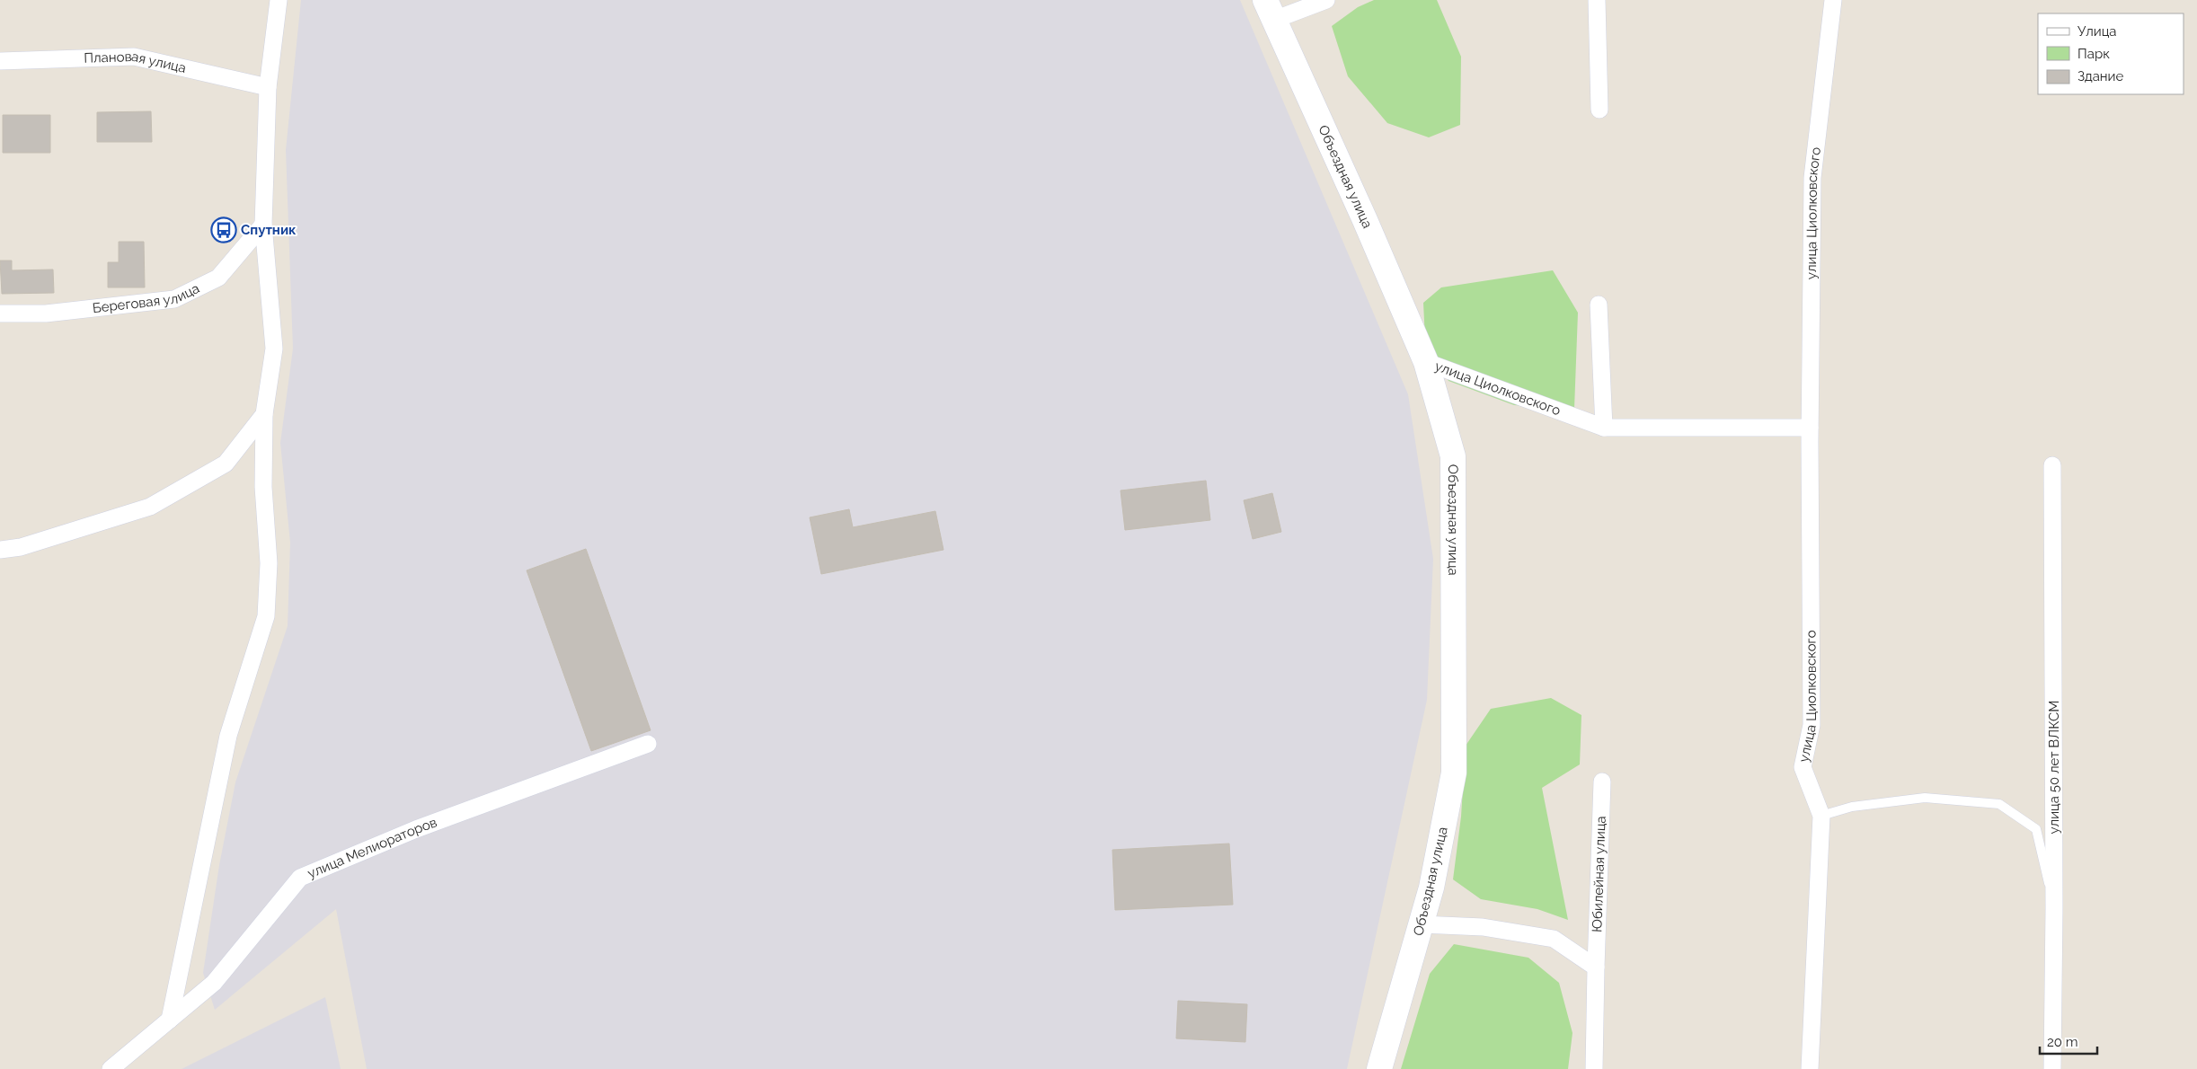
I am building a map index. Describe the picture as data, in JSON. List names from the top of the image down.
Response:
{
  "streets": {
    "main road": ["Объездная улица"],
    "street": [
      "Плановая улица",
      "улица Циолковского",
      "Береговая улица",
      "улица 50 лет ВЛКСМ",
      "улица Мелиораторов",
      "Юбилейная улица"
    ]
  },
  "crossings": [
    ["Объездная улица", "улица Циолковского"]
  ],
  "places": {
    "bus stop": ["Спутник"]
  },
  "legend": ["Улица", "Парк", "Здание"],
  "scale_bar": "20 m"
}
